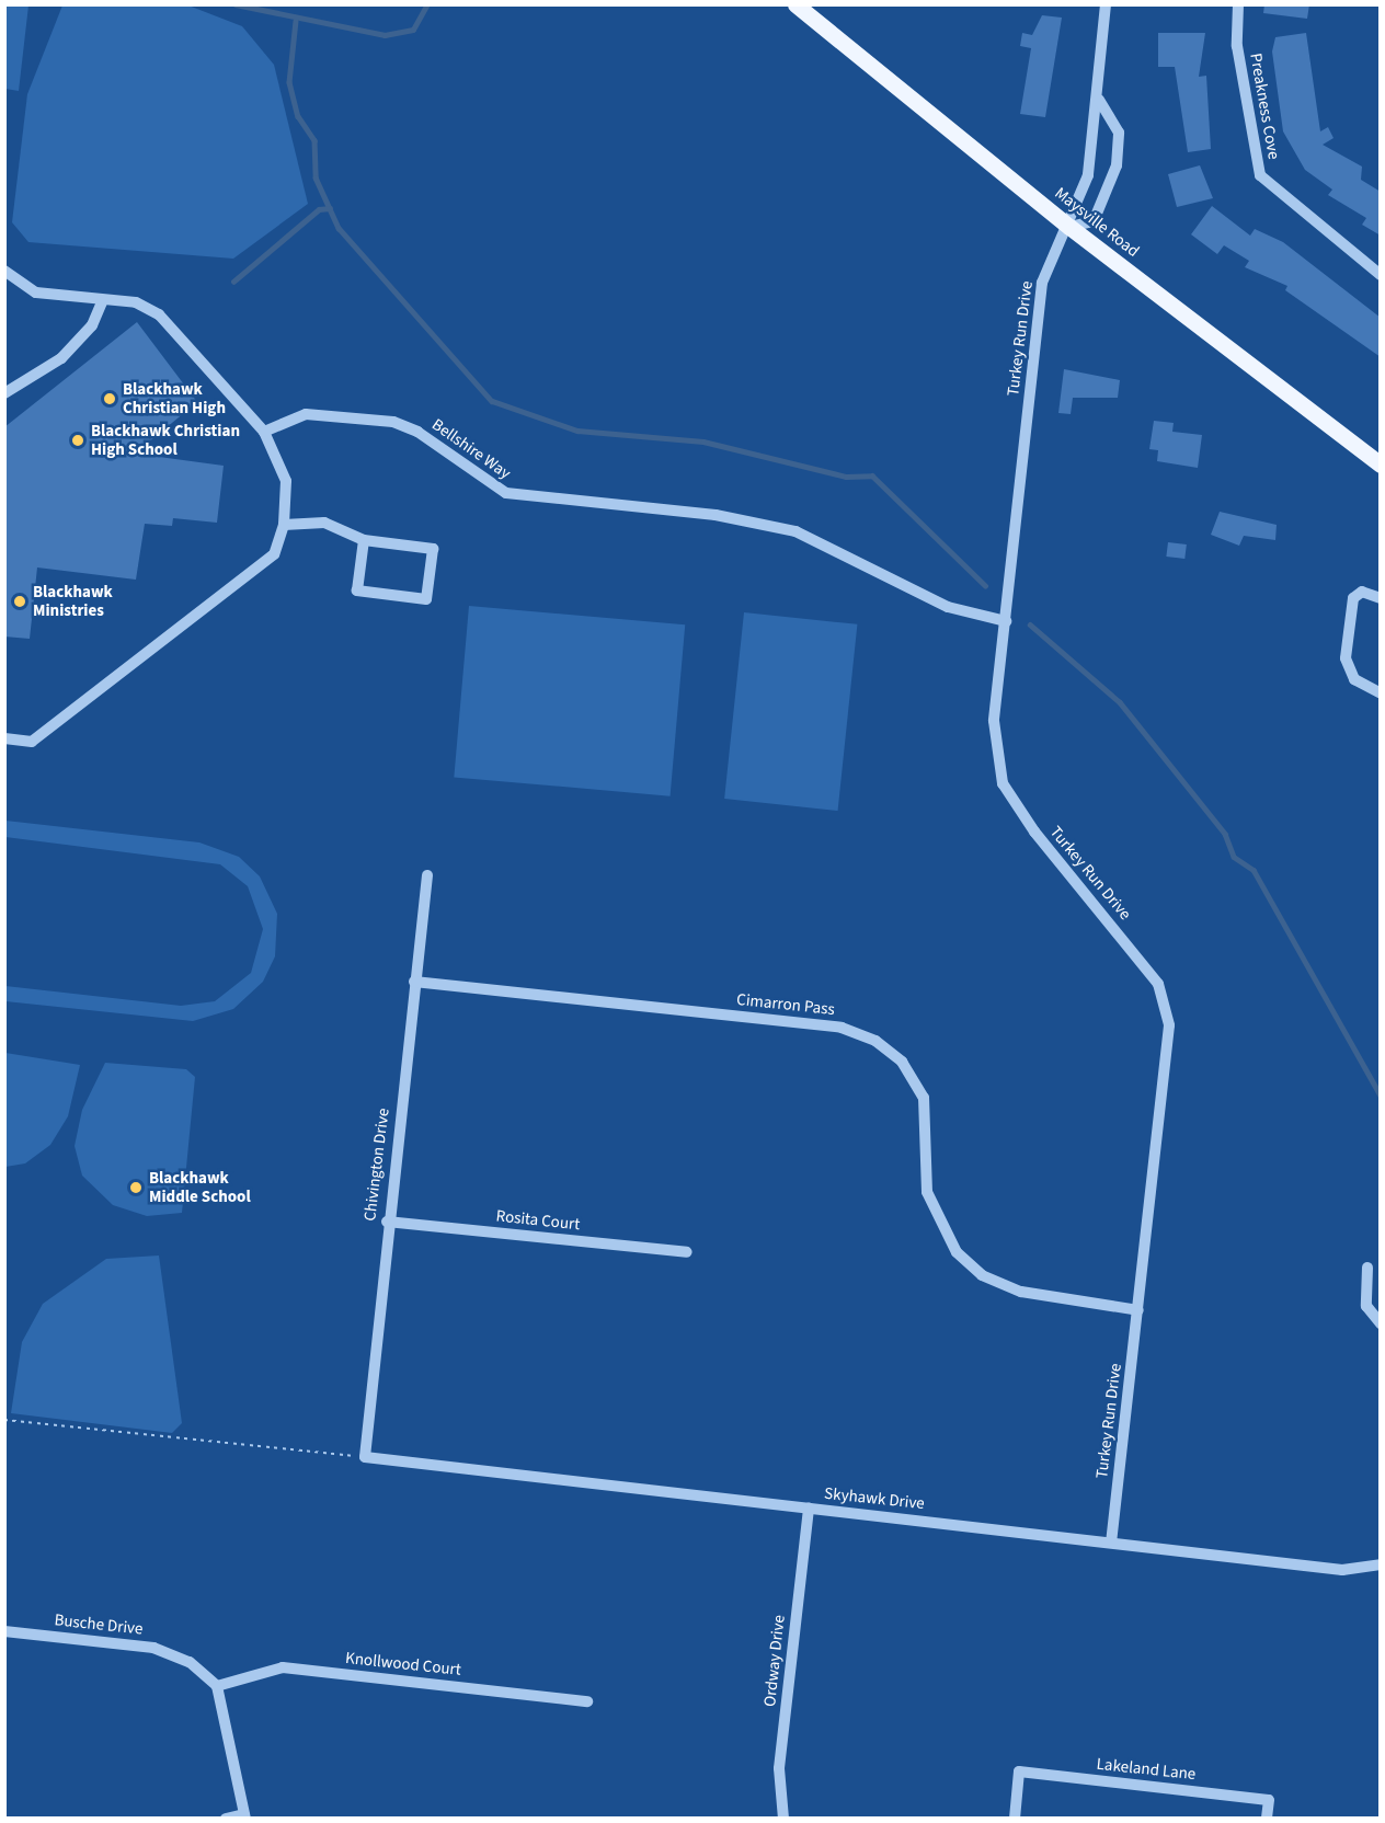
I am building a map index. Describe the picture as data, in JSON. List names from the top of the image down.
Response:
{
  "streets": {
    "main road": ["Maysville Road"],
    "street": [
      "Preakness Cove",
      "Turkey Run Drive",
      "Bellshire Way",
      "Cimarron Pass",
      "Chivington Drive",
      "Rosita Court",
      "Skyhawk Drive",
      "Busche Drive",
      "Ordway Drive",
      "Knollwood Court",
      "Lakeland Lane"
    ]
  },
  "crossings": [
    ["Maysville Road", "Turkey Run Drive"],
    ["Turkey Run Drive", "Bellshire Way"],
    ["Turkey Run Drive", "Cimarron Pass"],
    ["Turkey Run Drive", "Skyhawk Drive"],
    ["Cimarron Pass", "Chivington Drive"],
    ["Chivington Drive", "Rosita Court"],
    ["Chivington Drive", "Skyhawk Drive"],
    ["Skyhawk Drive", "Ordway Drive"],
    ["Busche Drive", "Knollwood Court"]
  ],
  "places": [
    "Blackhawk Christian High",
    "Blackhawk Christian High School",
    "Blackhawk Ministries",
    "Blackhawk Middle School"
  ]
}
